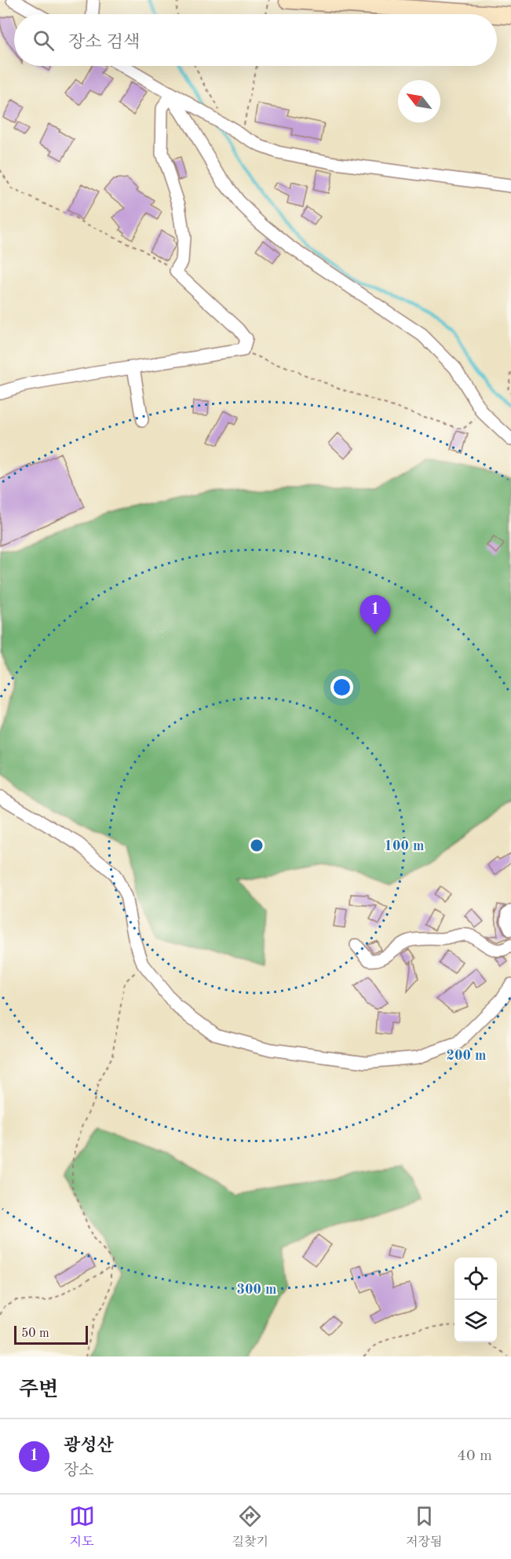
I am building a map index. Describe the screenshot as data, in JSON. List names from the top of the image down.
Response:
{
  "scale_bar": "50 m",
  "north": "top left",
  "page": {
    "search": "장소 검색",
    "pins": "1",
    "scale": "50 m",
    "heading": "주변",
    "list": [
      {
        "mark": "1",
        "name": "광성산",
        "note": "장소",
        "value": "40 m"
      }
    ],
    "nav": ["지도", "길찾기", "저장됨"]
  },
  "rings": ["100 m", "200 m", "300 m"]
}
